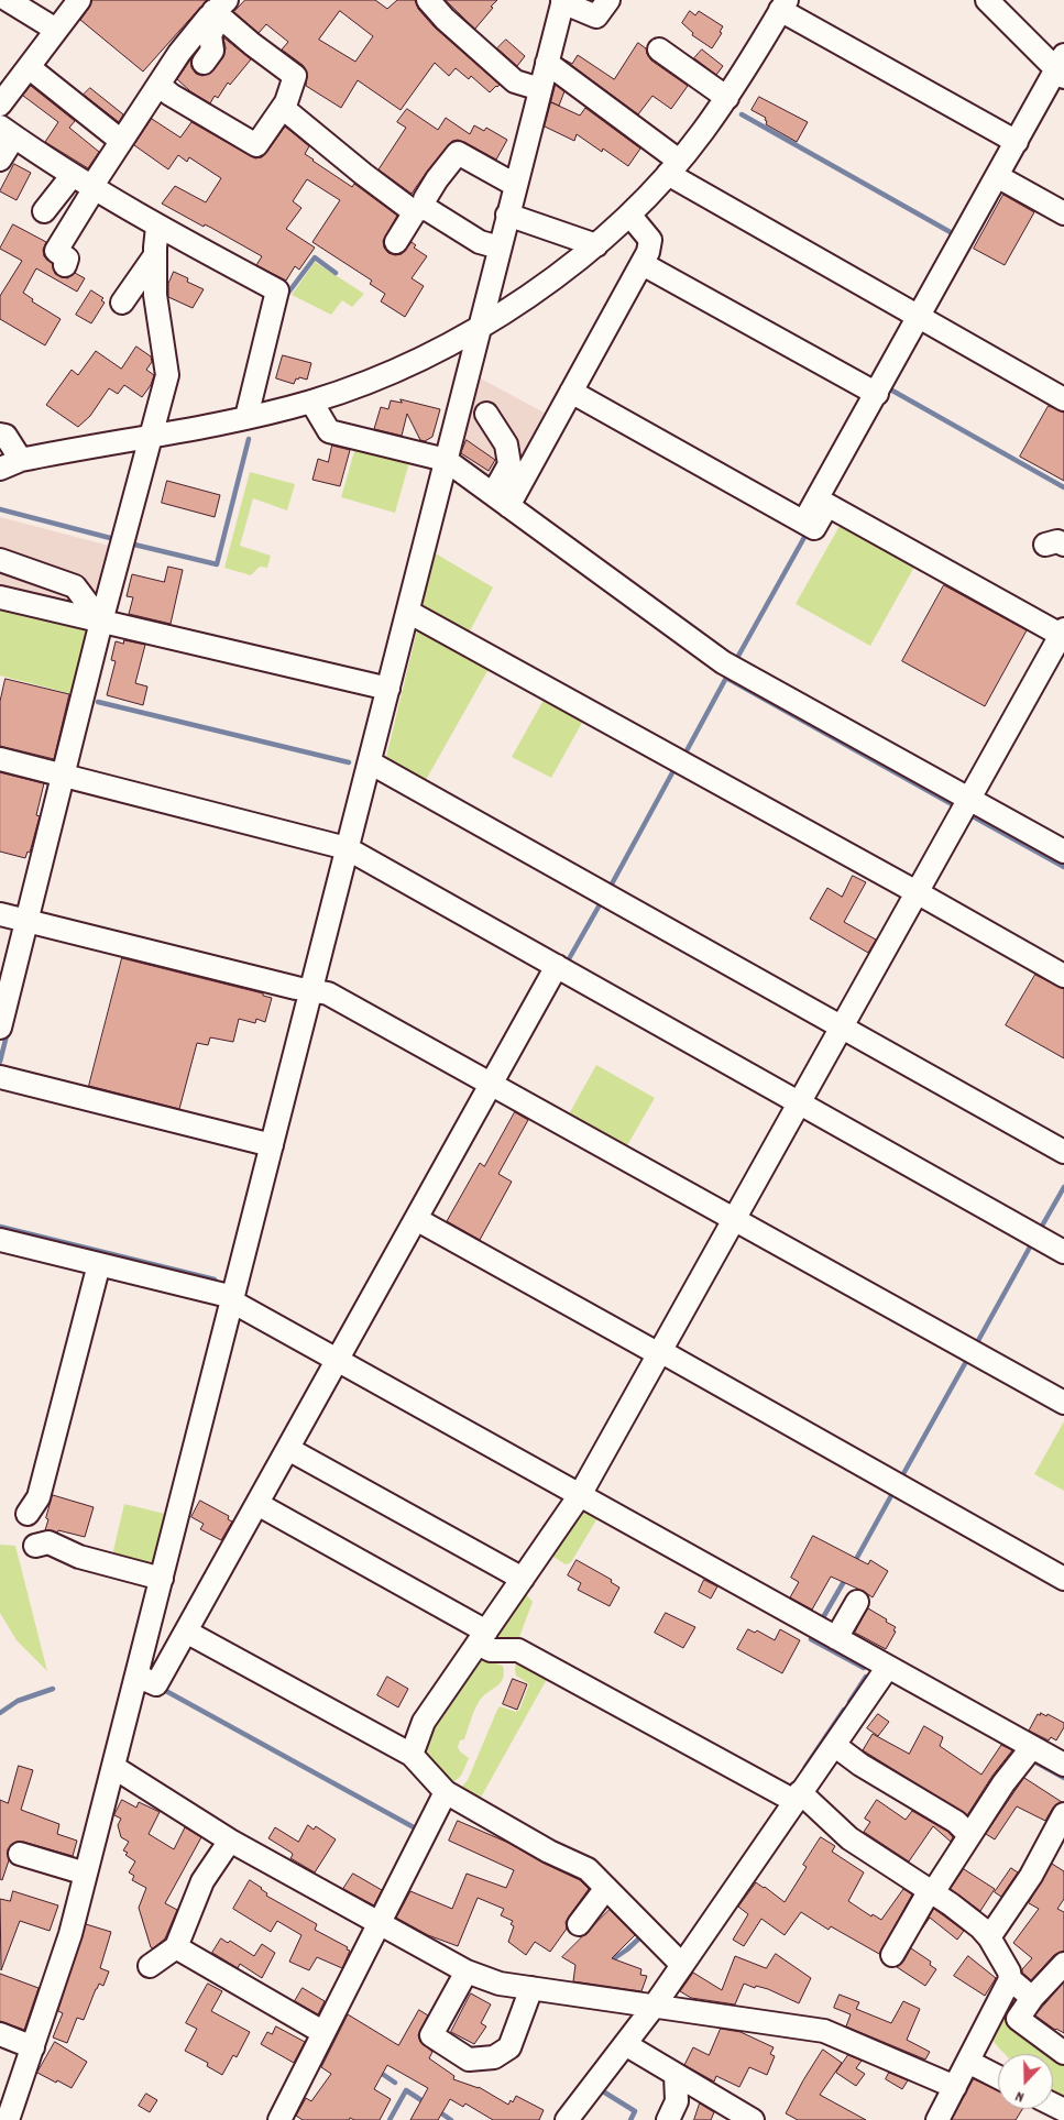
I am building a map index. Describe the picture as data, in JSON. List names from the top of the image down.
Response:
{
  "north": "bottom"
}
